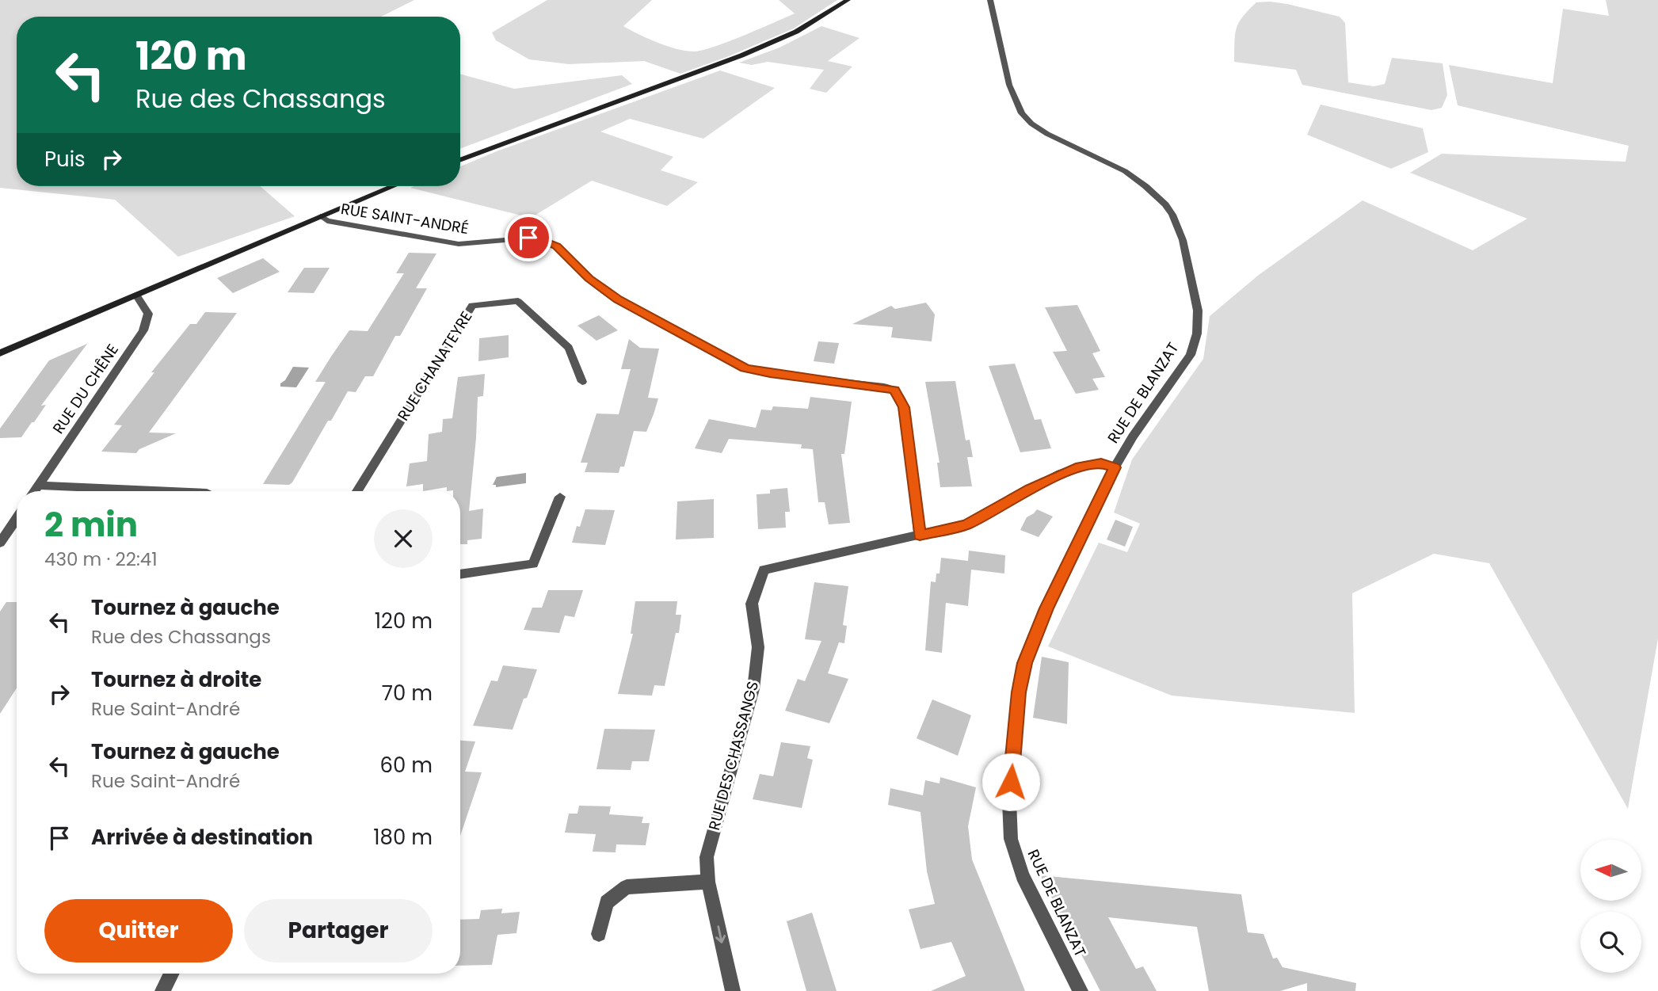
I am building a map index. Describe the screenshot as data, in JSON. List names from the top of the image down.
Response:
{
  "streets": {
    "street": [
      "RUE SAINT-ANDRÉ",
      "RUE CHANATEYRE",
      "RUE DU CHÊNE",
      "RUE DE BLANZAT",
      "RUE DES CHASSANGS"
    ]
  },
  "crossings": [
    ["RUE SAINT-ANDRÉ", "RUE DES CHASSANGS"],
    ["RUE DE BLANZAT", "RUE DES CHASSANGS"]
  ],
  "north": "left",
  "page": {
    "turn": ["120 m", "Rue des Chassangs"],
    "then": "Puis",
    "heading": ["2 min", "430 m · 22:41"],
    "list": [
      {
        "name": "Tournez à gauche",
        "note": "Rue des Chassangs",
        "value": "120 m"
      },
      {
        "name": "Tournez à droite",
        "note": "Rue Saint-André",
        "value": "70 m"
      },
      {
        "name": "Tournez à gauche",
        "note": "Rue Saint-André",
        "value": "60 m"
      },
      {
        "name": "Arrivée à destination",
        "value": "180 m"
      }
    ],
    "buttons": ["Quitter", "Partager"]
  }
}
